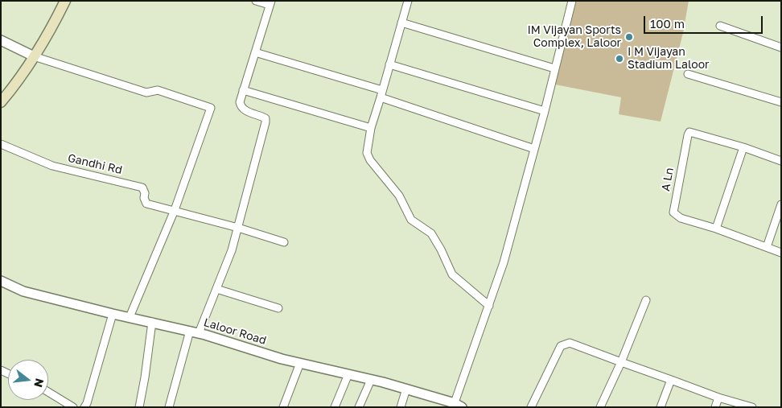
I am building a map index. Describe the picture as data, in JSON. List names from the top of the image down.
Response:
{
  "streets": {
    "street": ["Gandhi Rd", "A Ln", "Laloor Road"]
  },
  "places": ["IM Vijayan Sports Complex, Laloor", "I M Vijayan Stadium Laloor"],
  "scale_bar": "100 m",
  "north": "right"
}
